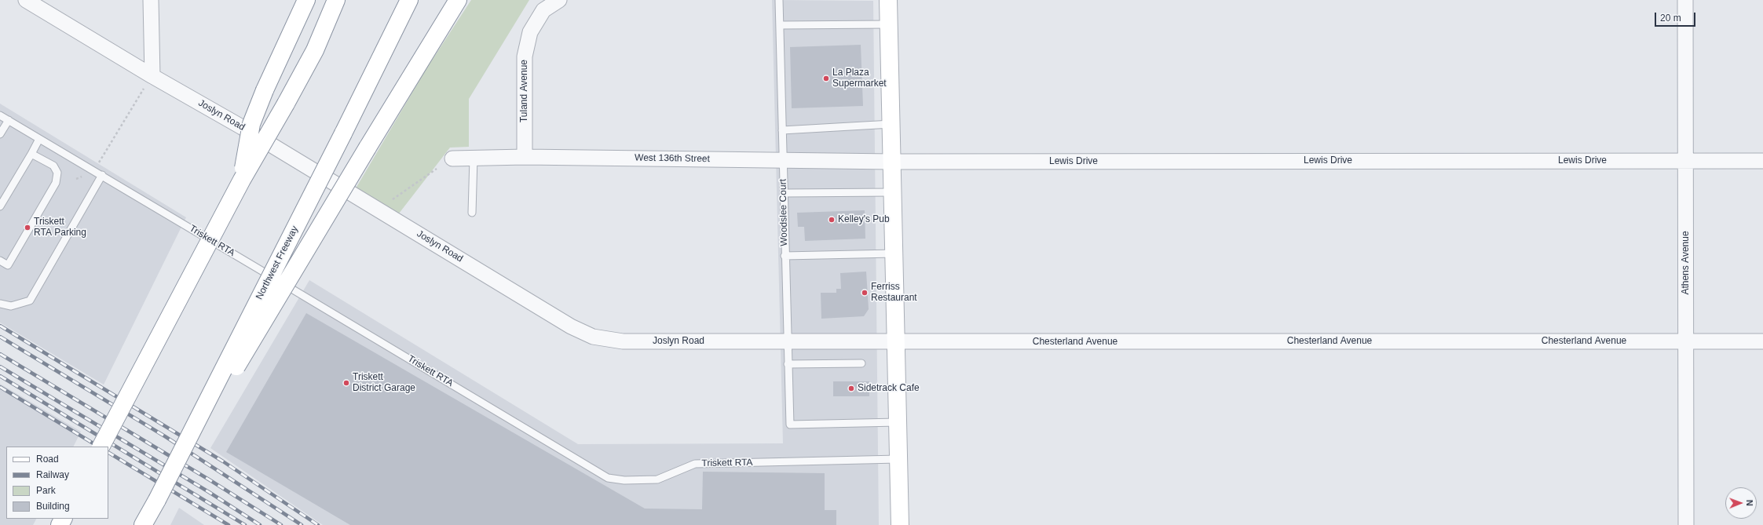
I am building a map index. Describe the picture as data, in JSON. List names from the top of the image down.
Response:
{
  "streets": {
    "main road": ["Northwest Freeway"],
    "street": [
      "Tuland Avenue",
      "Joslyn Road",
      "West 136th Street",
      "Lewis Drive",
      "Athens Avenue",
      "Chesterland Avenue"
    ],
    "lane": ["Woodslee Court", "Triskett RTA"]
  },
  "crossings": [
    ["Tuland Avenue", "West 136th Street"],
    ["Joslyn Road", "Woodslee Court"],
    ["Joslyn Road", "Chesterland Avenue"],
    ["West 136th Street", "Lewis Drive"],
    ["West 136th Street", "Woodslee Court"],
    ["Lewis Drive", "Athens Avenue"],
    ["Athens Avenue", "Chesterland Avenue"]
  ],
  "places": [
    "La Plaza Supermarket",
    "Kelley's Pub",
    "Triskett RTA Parking",
    "Ferriss Restaurant",
    "Triskett District Garage",
    "Sidetrack Cafe"
  ],
  "legend": [
    "Road",
    "Railway",
    "Park",
    "Building"
  ],
  "scale_bar": "20 m",
  "north": "right"
}
